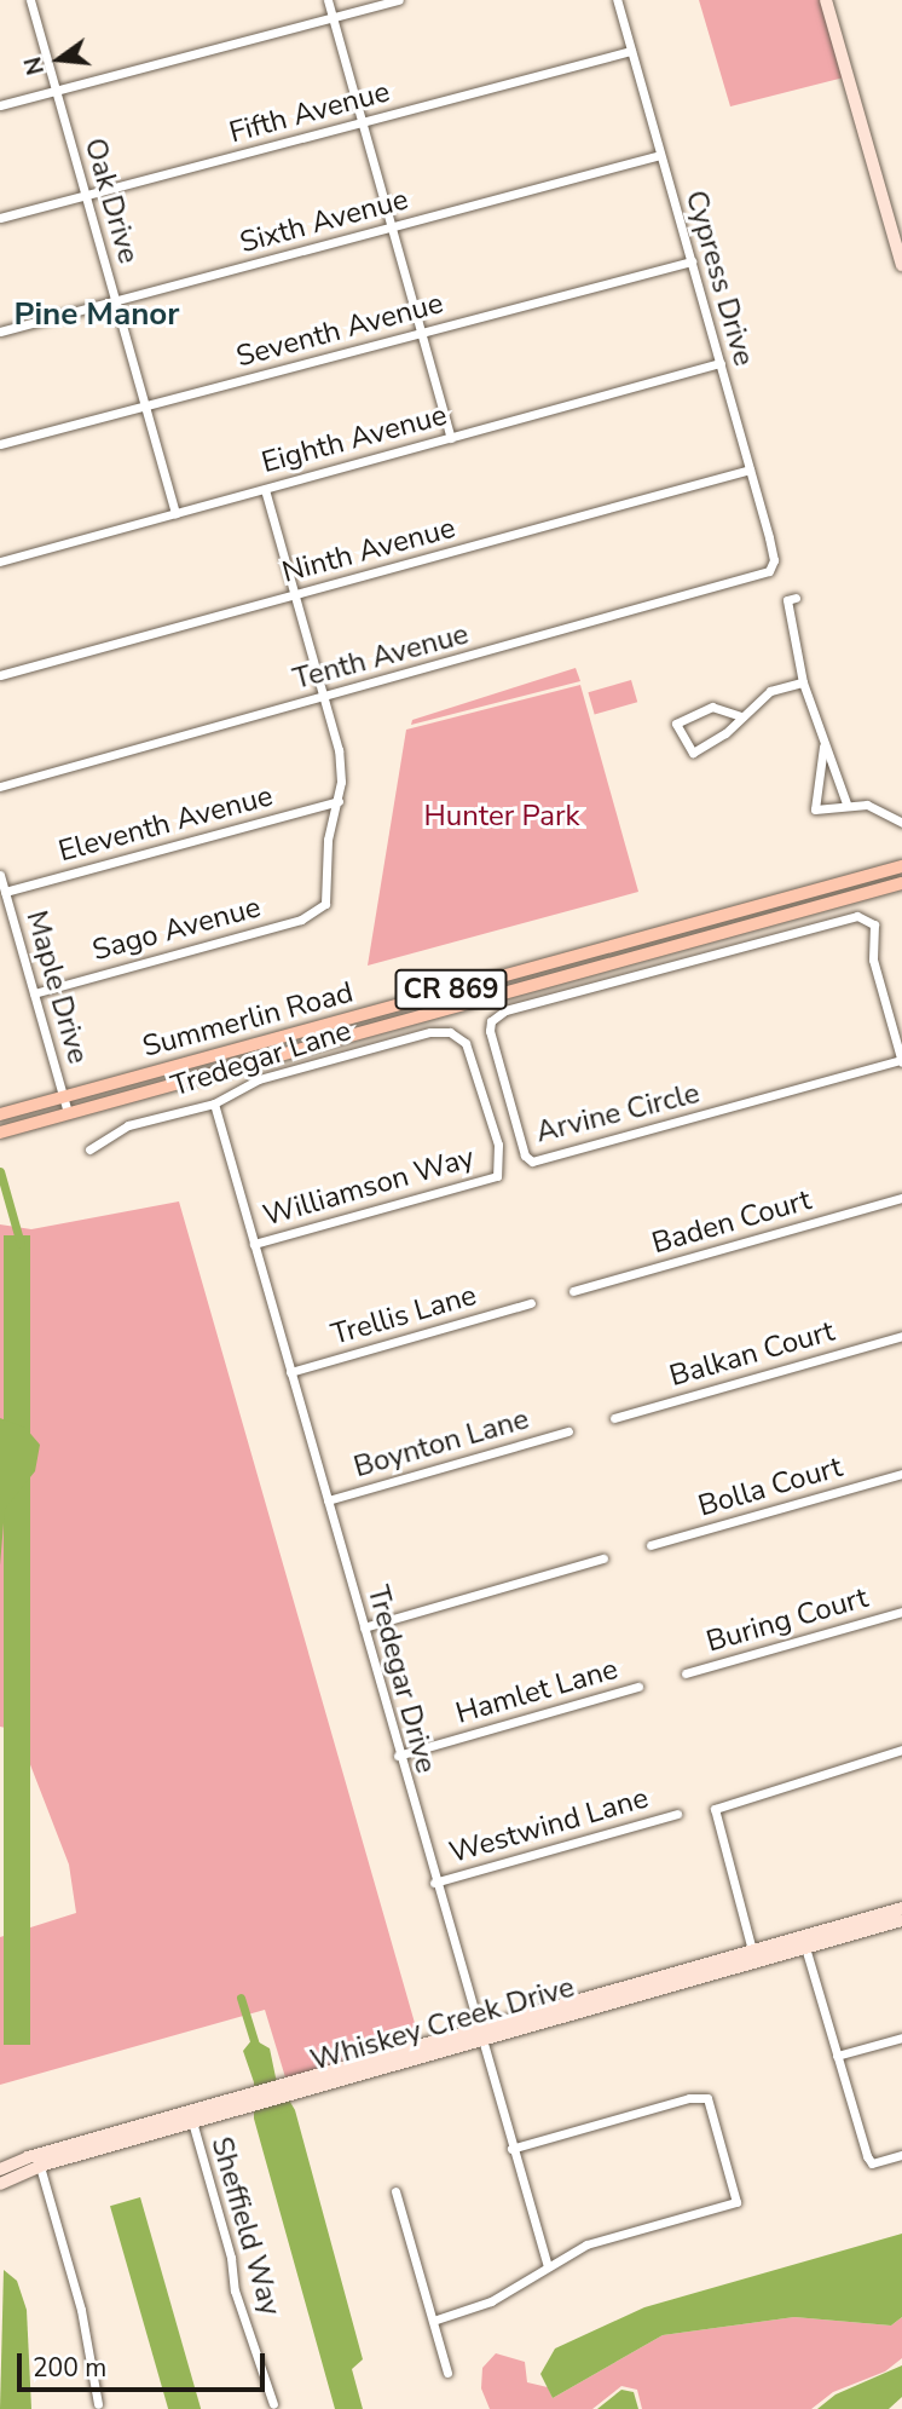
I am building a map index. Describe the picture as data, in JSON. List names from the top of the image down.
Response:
{
  "streets": {
    "main road": ["CR 869", "Summerlin Road"],
    "street": [
      "Fifth Avenue",
      "Oak Drive",
      "Sixth Avenue",
      "Cypress Drive",
      "Seventh Avenue",
      "Eighth Avenue",
      "Ninth Avenue",
      "Tenth Avenue",
      "Eleventh Avenue",
      "Sago Avenue",
      "Maple Drive",
      "Tredegar Lane",
      "Arvine Circle",
      "Williamson Way",
      "Baden Court",
      "Trellis Lane",
      "Balkan Court",
      "Boynton Lane",
      "Bolla Court",
      "Buring Court",
      "Tredegar Drive",
      "Hamlet Lane",
      "Westwind Lane",
      "Whiskey Creek Drive",
      "Sheffield Way"
    ]
  },
  "crossings": [
    ["Fifth Avenue", "Oak Drive"],
    ["Fifth Avenue", "Cypress Drive"],
    ["Oak Drive", "Sixth Avenue"],
    ["Oak Drive", "Seventh Avenue"],
    ["Oak Drive", "Eighth Avenue"],
    ["Sixth Avenue", "Cypress Drive"],
    ["Cypress Drive", "Seventh Avenue"],
    ["Cypress Drive", "Eighth Avenue"],
    ["Cypress Drive", "Ninth Avenue"],
    ["Cypress Drive", "Tenth Avenue"],
    ["Eleventh Avenue", "Sago Avenue"],
    ["Eleventh Avenue", "Maple Drive"],
    ["Sago Avenue", "Maple Drive"],
    ["Maple Drive", "Summerlin Road"],
    ["Tredegar Lane", "Williamson Way"],
    ["Tredegar Lane", "Tredegar Drive"],
    ["Williamson Way", "Tredegar Drive"],
    ["Trellis Lane", "Tredegar Drive"],
    ["Boynton Lane", "Tredegar Drive"],
    ["Tredegar Drive", "Hamlet Lane"],
    ["Tredegar Drive", "Westwind Lane"],
    ["Tredegar Drive", "Whiskey Creek Drive"],
    ["Whiskey Creek Drive", "Sheffield Way"]
  ],
  "districts": ["Pine Manor"],
  "parks": ["Hunter Park"],
  "scale_bar": "200 m",
  "north": "left"
}
